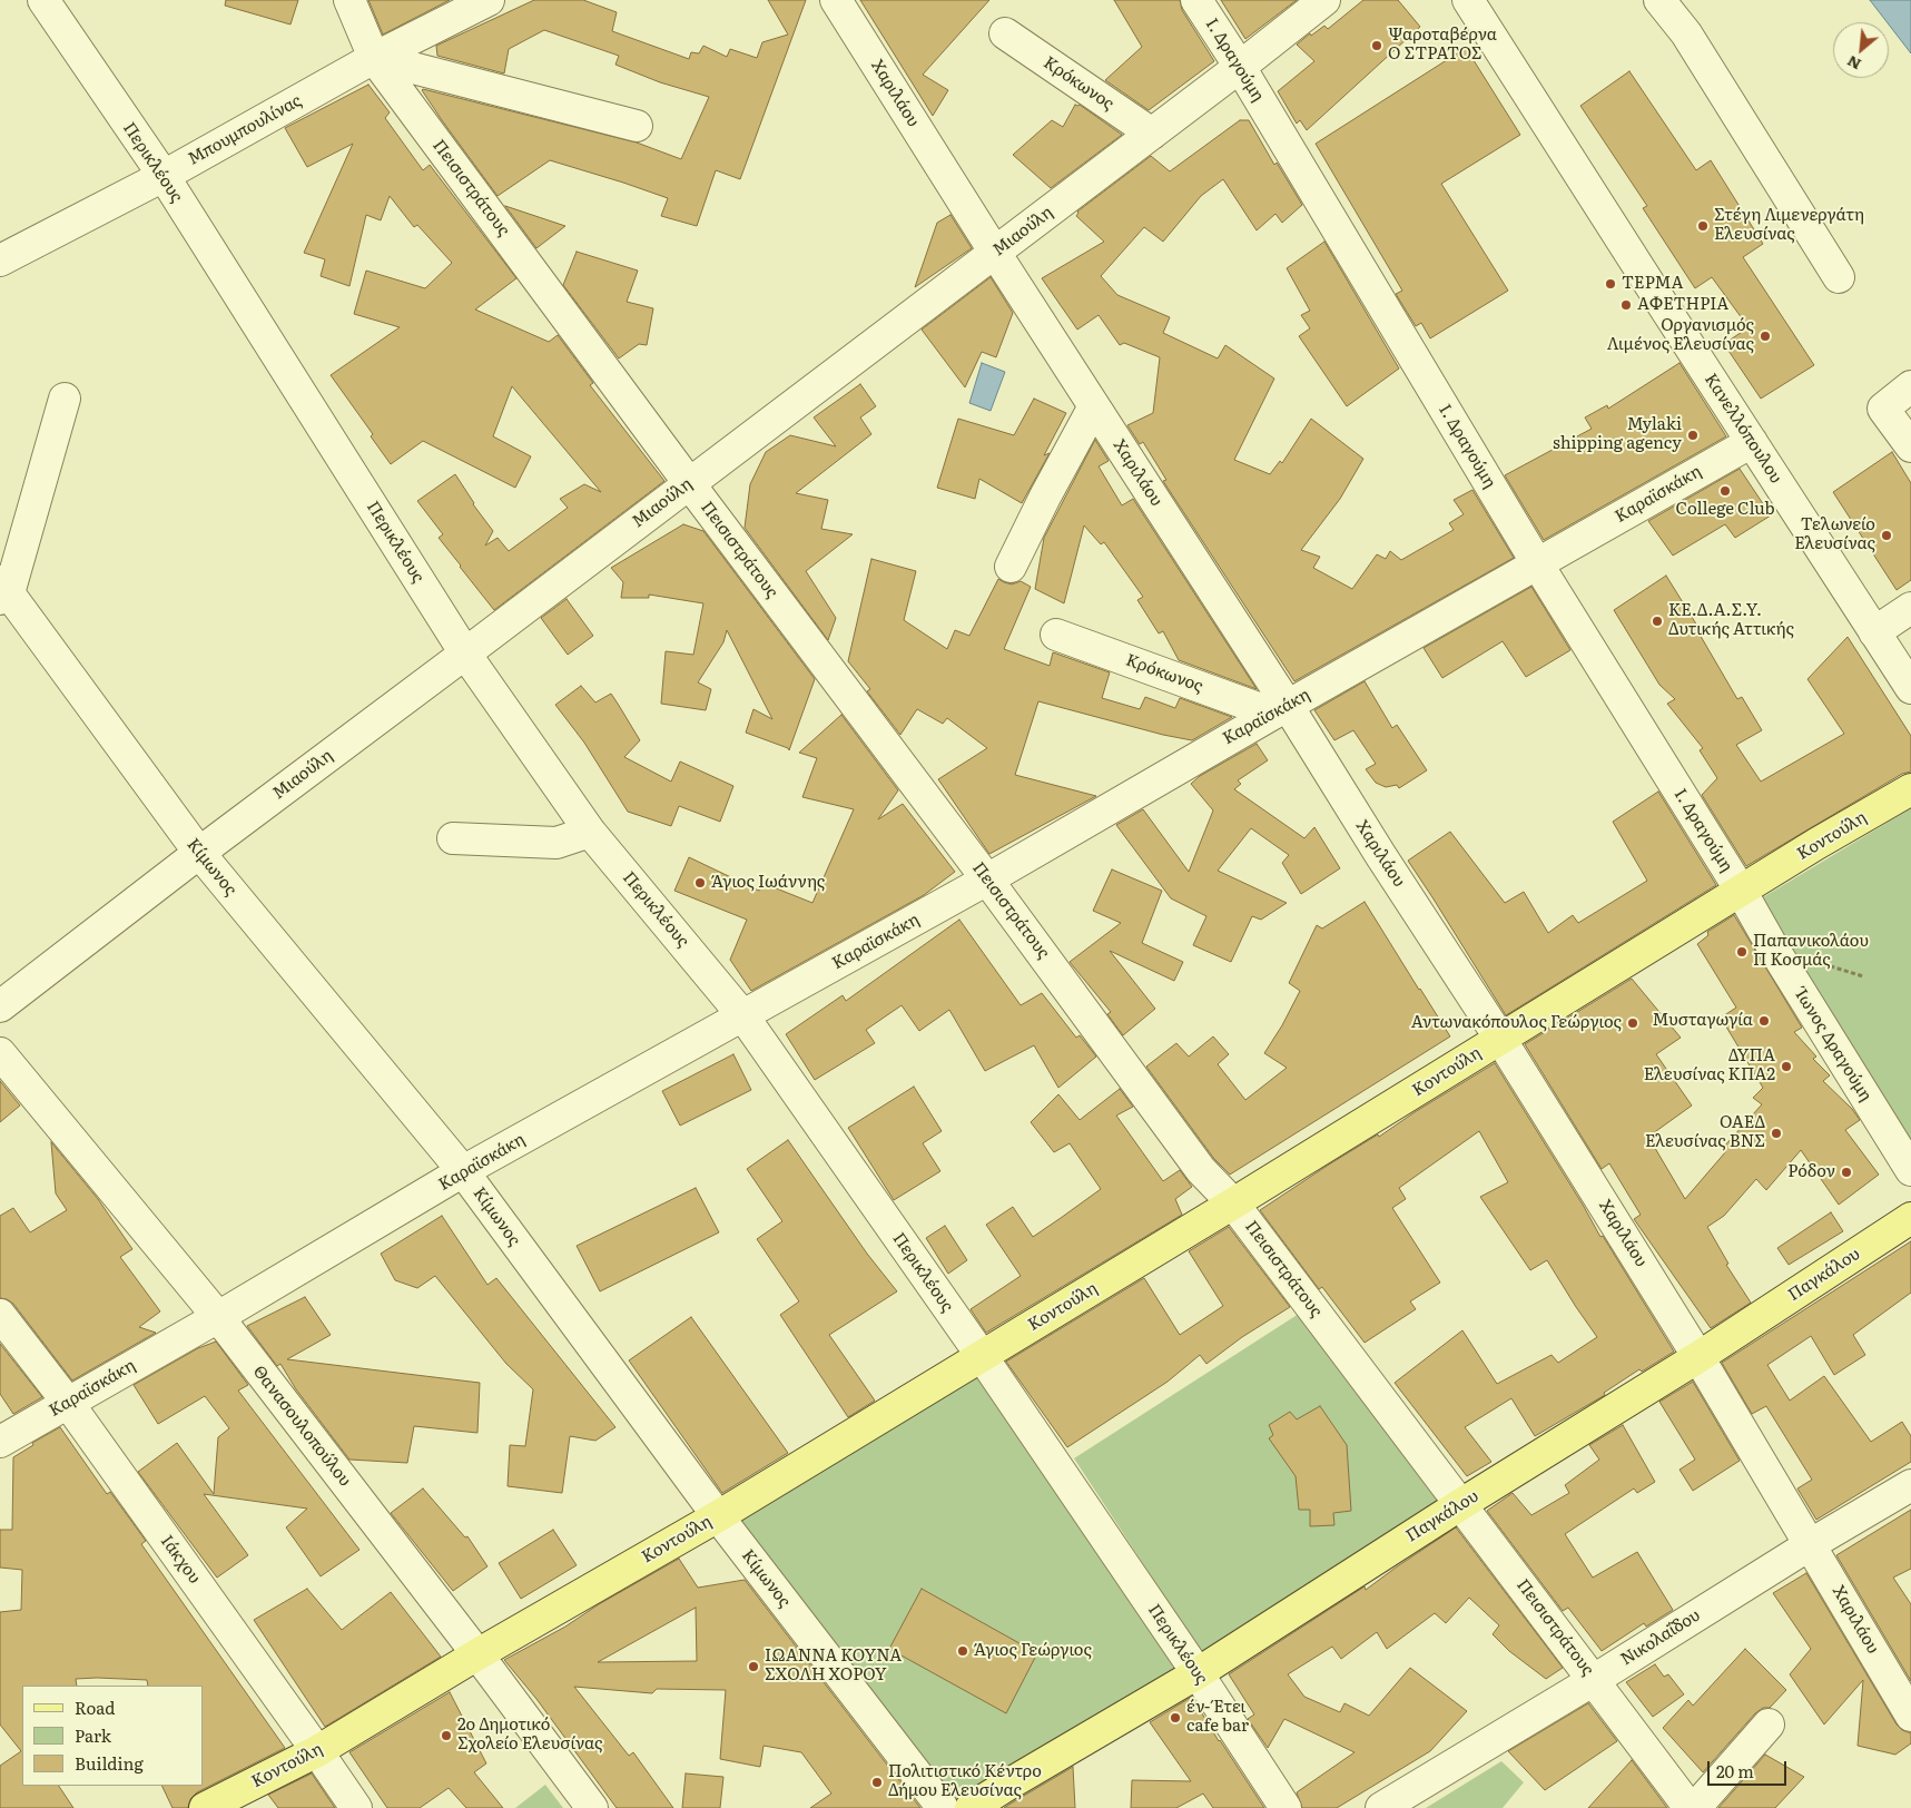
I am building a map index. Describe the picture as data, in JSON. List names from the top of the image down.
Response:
{
  "streets": {
    "main road": ["Κοντούλη", "Παγκάλου"],
    "street": [
      "Ι. Δραγούμη",
      "Κρόκωνος",
      "Χαριλάου",
      "Μπουμπουλίνας",
      "Περικλέους",
      "Πεισιστράτους",
      "Μιαούλη",
      "Κανελλόπουλου",
      "Καραϊσκάκη",
      "Κίμωνος",
      "Ίωνος Δραγούμη",
      "Θανασουλοπούλου",
      "Ιάκχου",
      "Νικολαΐδου"
    ]
  },
  "crossings": [
    ["Ι. Δραγούμη", "Μιαούλη"],
    ["Ι. Δραγούμη", "Καραϊσκάκη"],
    ["Ι. Δραγούμη", "Κοντούλη"],
    ["Ι. Δραγούμη", "Ίωνος Δραγούμη"],
    ["Κρόκωνος", "Χαριλάου"],
    ["Κρόκωνος", "Μιαούλη"],
    ["Κρόκωνος", "Καραϊσκάκη"],
    ["Χαριλάου", "Μιαούλη"],
    ["Χαριλάου", "Καραϊσκάκη"],
    ["Χαριλάου", "Κοντούλη"],
    ["Χαριλάου", "Παγκάλου"],
    ["Χαριλάου", "Νικολαΐδου"],
    ["Μπουμπουλίνας", "Περικλέους"],
    ["Μπουμπουλίνας", "Πεισιστράτους"],
    ["Περικλέους", "Μιαούλη"],
    ["Περικλέους", "Καραϊσκάκη"],
    ["Περικλέους", "Κοντούλη"],
    ["Περικλέους", "Παγκάλου"],
    ["Πεισιστράτους", "Μιαούλη"],
    ["Πεισιστράτους", "Καραϊσκάκη"],
    ["Πεισιστράτους", "Κοντούλη"],
    ["Πεισιστράτους", "Παγκάλου"],
    ["Πεισιστράτους", "Νικολαΐδου"],
    ["Μιαούλη", "Κίμωνος"],
    ["Κανελλόπουλου", "Καραϊσκάκη"],
    ["Καραϊσκάκη", "Κίμωνος"],
    ["Καραϊσκάκη", "Θανασουλοπούλου"],
    ["Καραϊσκάκη", "Ιάκχου"],
    ["Κοντούλη", "Κίμωνος"],
    ["Κοντούλη", "Ίωνος Δραγούμη"],
    ["Κοντούλη", "Θανασουλοπούλου"],
    ["Κοντούλη", "Ιάκχου"]
  ],
  "places": [
    "Ψαροταβέρνα Ο ΣΤΡΑΤΟΣ",
    "Στέγη Λιμενεργάτη Ελευσίνας",
    "ΤΕΡΜΑ",
    "ΑΦΕΤΗΡΙΑ",
    "Οργανισμός Λιμένος Ελευσίνας",
    "Mylaki shipping agency",
    "College Club",
    "Τελωνείο Ελευσίνας",
    "ΚΕ.Δ.Α.Σ.Υ. Δυτικής Αττικής",
    "Άγιος Ιωάννης",
    "Παπανικολάου Π Κοσμάς",
    "Μυσταγωγία",
    "Αντωνακόπουλος Γεώργιος",
    "ΔΥΠΑ Ελευσίνας ΚΠΑ2",
    "ΟΑΕΔ Ελευσίνας ΒΝΣ",
    "Ρόδον",
    "Άγιος Γεώργιος",
    "ΙΩΑΝΝΑ ΚΟΥΝΑ ΣΧΟΛΗ ΧΟΡΟΥ",
    "έν- Έτει cafe bar",
    "2ο Δημοτικό Σχολείο Ελευσίνας",
    "Πολιτιστικό Κέντρο Δήμου Ελευσίνας"
  ],
  "legend": ["Road", "Park", "Building"],
  "scale_bar": "20 m",
  "north": "bottom left"
}
